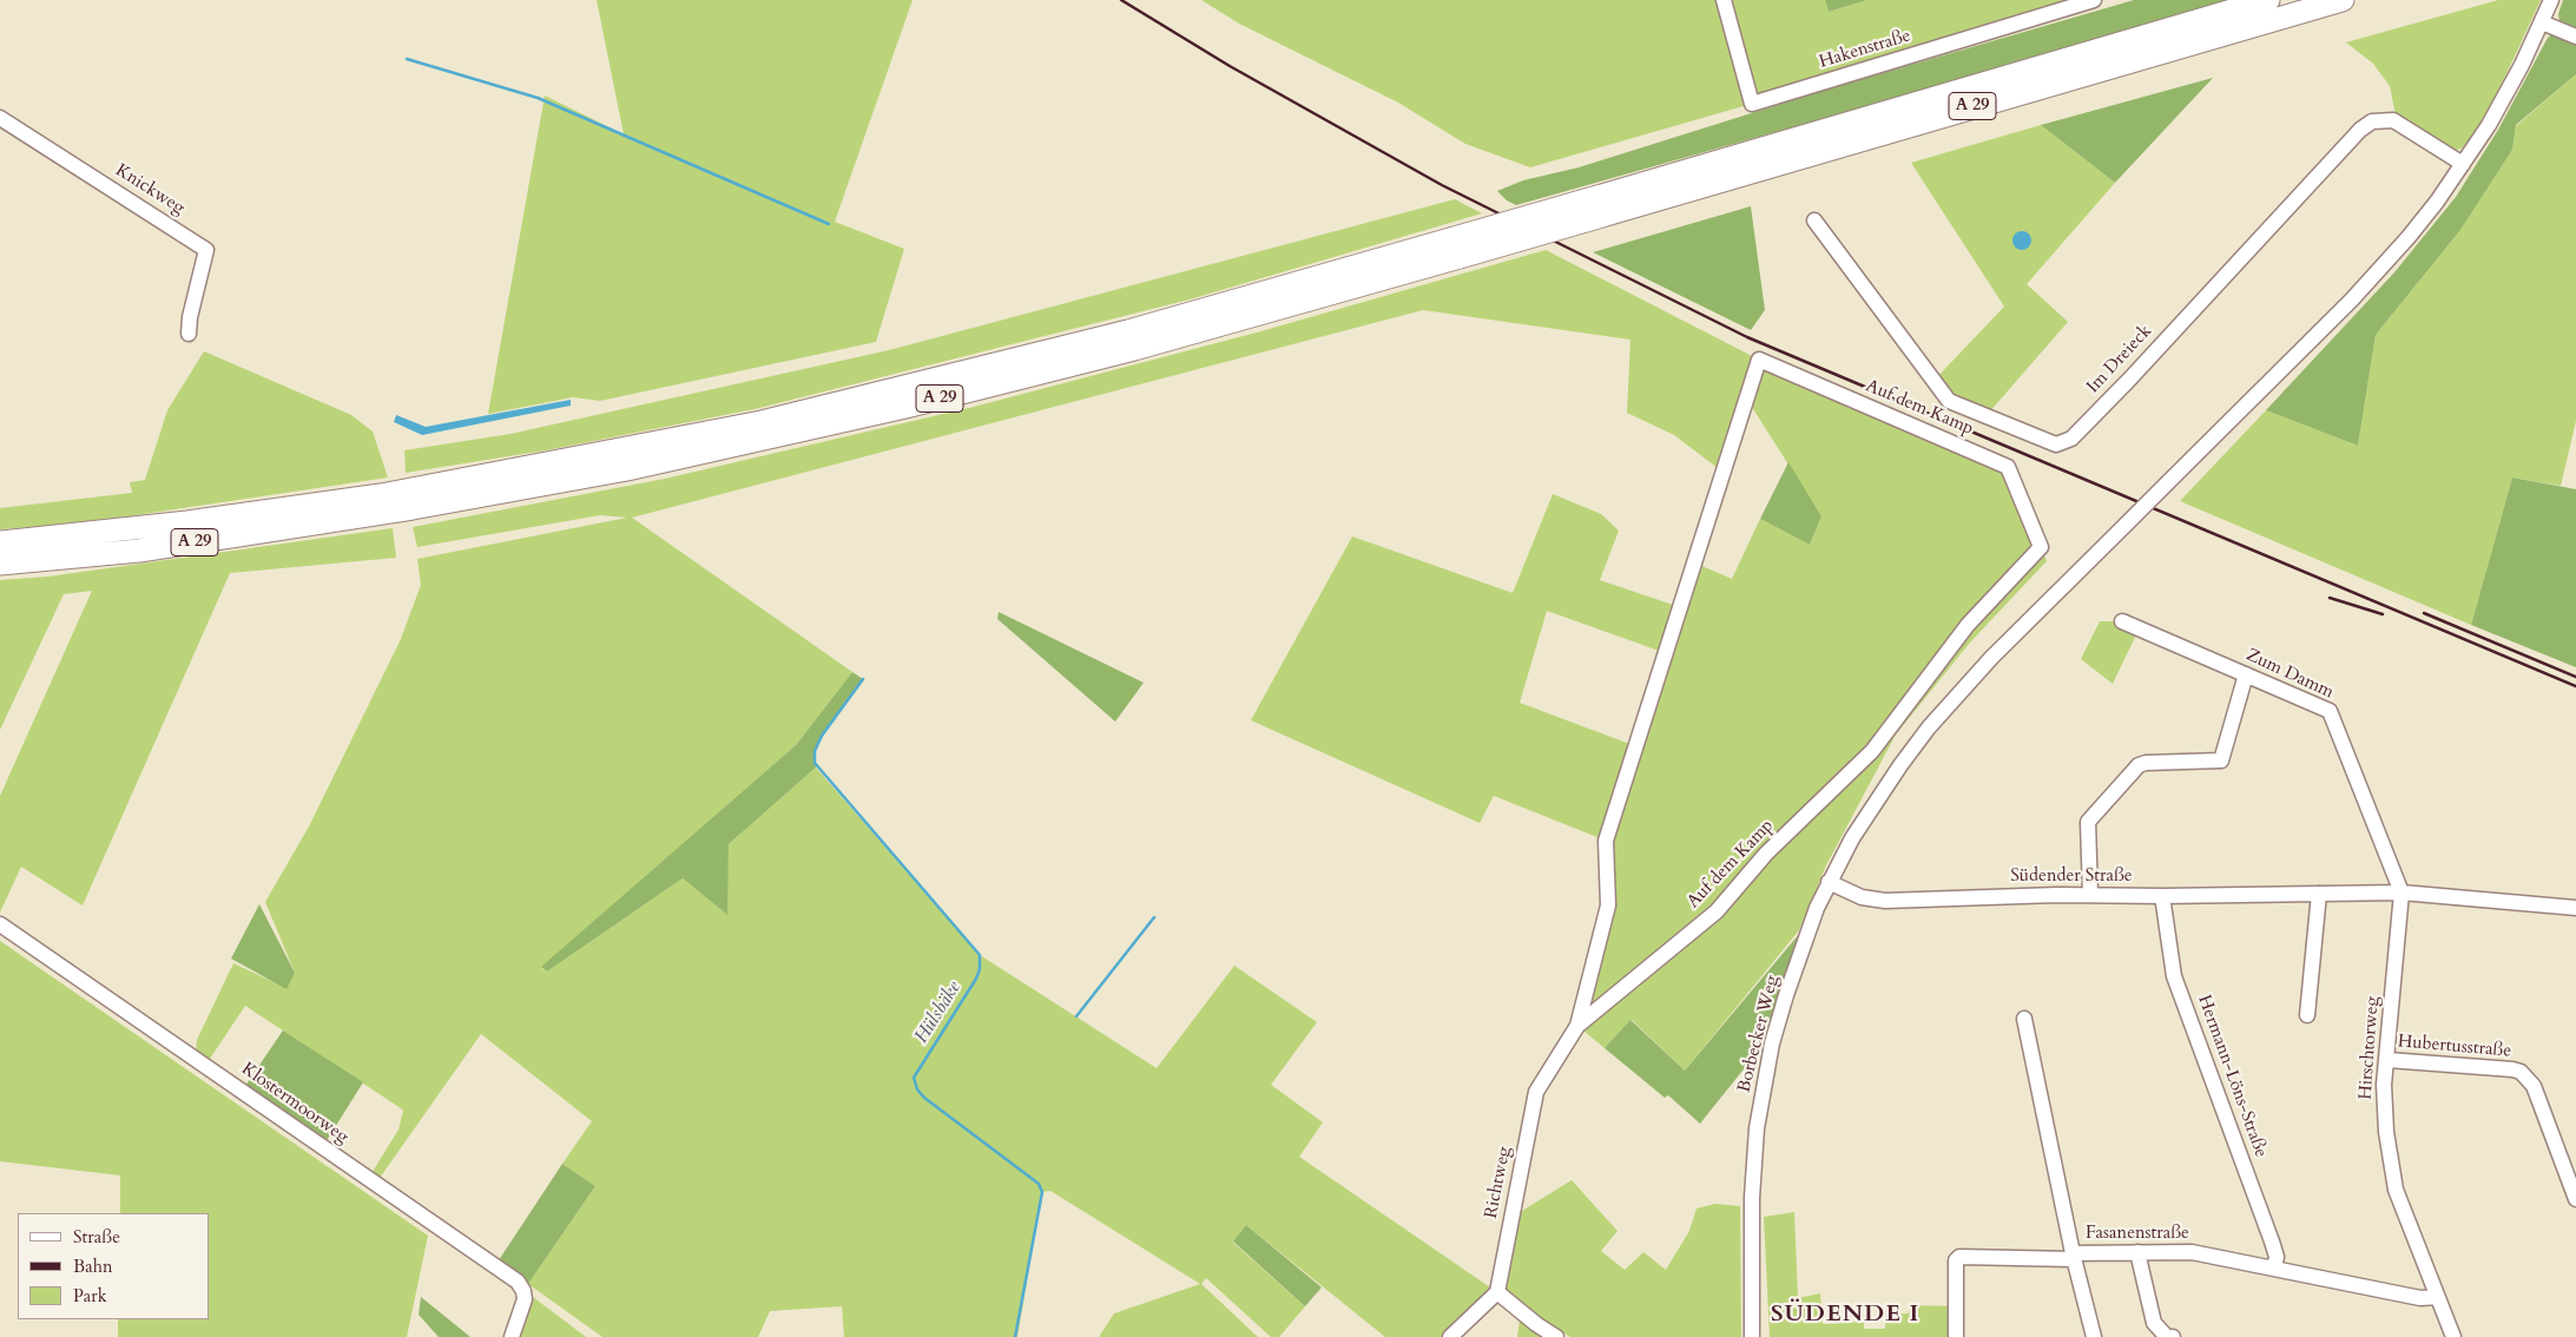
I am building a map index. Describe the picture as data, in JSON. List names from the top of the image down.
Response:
{
  "streets": {
    "highway": ["A 29"],
    "street": [
      "Hakenstraße",
      "Knickweg",
      "Im Dreieck",
      "Auf dem Kamp",
      "Zum Damm",
      "Südender Straße",
      "Borbecker Weg",
      "Hubertusstraße",
      "Hirschtorweg",
      "Hermann-Löns-Straße",
      "Klostermoorweg",
      "Richtweg",
      "Fasanenstraße"
    ]
  },
  "crossings": [
    ["Im Dreieck", "Borbecker Weg"],
    ["Auf dem Kamp", "Richtweg"],
    ["Zum Damm", "Südender Straße"],
    ["Zum Damm", "Hirschtorweg"],
    ["Südender Straße", "Borbecker Weg"],
    ["Südender Straße", "Hirschtorweg"],
    ["Südender Straße", "Hermann-Löns-Straße"],
    ["Hubertusstraße", "Hirschtorweg"],
    ["Hirschtorweg", "Fasanenstraße"],
    ["Hermann-Löns-Straße", "Fasanenstraße"]
  ],
  "districts": ["SÜDENDE I"],
  "water": ["Hülsbäke"],
  "legend": ["Straße", "Bahn", "Park"]
}
